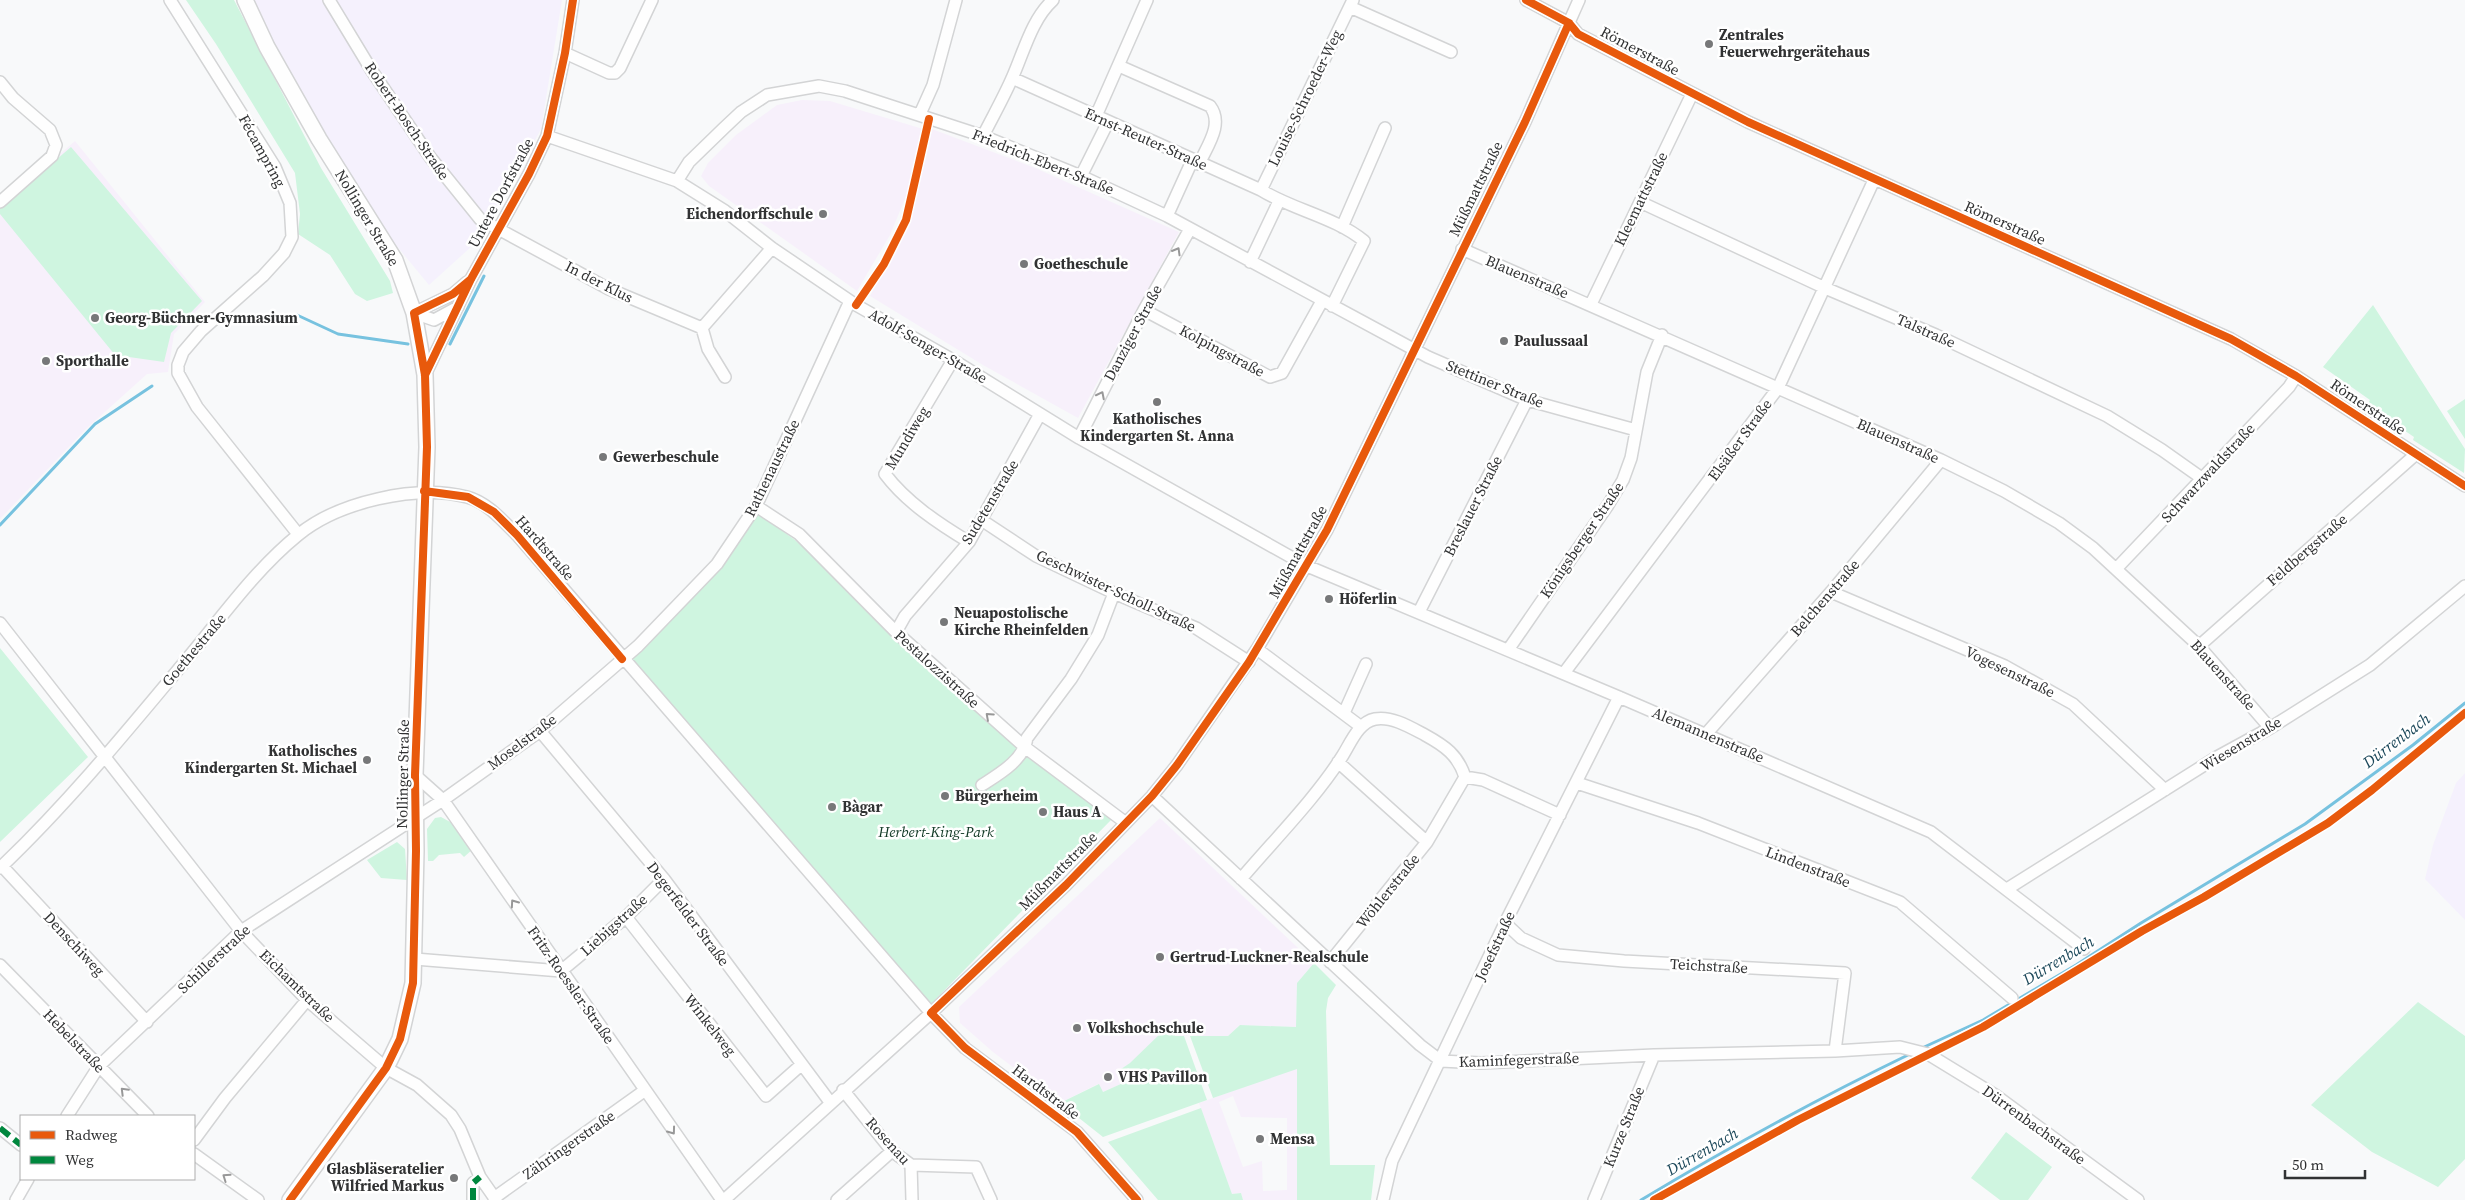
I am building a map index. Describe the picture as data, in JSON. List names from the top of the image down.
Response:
{
  "streets": {
    "main road": ["Nollinger Straße"],
    "street": [
      "Römerstraße",
      "Louise-Schroeder-Weg",
      "Robert-Bosch-Straße",
      "Ernst-Reuter-Straße",
      "Fécampring",
      "Friedrich-Ebert-Straße",
      "Müßmattstraße",
      "Untere Dorfstraße",
      "Kleemattstraße",
      "Blauenstraße",
      "In der Klus",
      "Talstraße",
      "Danziger Straße",
      "Adolf-Senger-Straße",
      "Kolpingstraße",
      "Stettiner Straße",
      "Mundiweg",
      "Elsäßer Straße",
      "Rathenaustraße",
      "Schwarzwaldstraße",
      "Sudetenstraße",
      "Breslauer Straße",
      "Königsberger Straße",
      "Hardtstraße",
      "Feldbergstraße",
      "Geschwister-Scholl-Straße",
      "Belchenstraße",
      "Goethestraße",
      "Pestalozzistraße",
      "Vogesenstraße",
      "Alemannenstraße",
      "Moselstraße",
      "Wiesenstraße",
      "Lindenstraße",
      "Wöhlerstraße",
      "Degerfelder Straße",
      "Liebigstraße",
      "Denschiweg",
      "Josefstraße",
      "Schillerstraße",
      "Teichstraße",
      "Fritz-Roessler-Straße",
      "Eichamtstraße",
      "Winkelweg",
      "Hebelstraße",
      "Kaminfegerstraße",
      "Dürrenbachstraße",
      "Kurze Straße",
      "Rosenau",
      "Zähringerstraße"
    ]
  },
  "crossings": [
    ["Römerstraße", "Müßmattstraße"],
    ["Römerstraße", "Kleemattstraße"],
    ["Römerstraße", "Elsäßer Straße"],
    ["Römerstraße", "Schwarzwaldstraße"],
    ["Römerstraße", "Feldbergstraße"],
    ["Louise-Schroeder-Weg", "Ernst-Reuter-Straße"],
    ["Robert-Bosch-Straße", "Untere Dorfstraße"],
    ["Robert-Bosch-Straße", "In der Klus"],
    ["Ernst-Reuter-Straße", "Friedrich-Ebert-Straße"],
    ["Ernst-Reuter-Straße", "Kolpingstraße"],
    ["Fécampring", "Goethestraße"],
    ["Friedrich-Ebert-Straße", "Müßmattstraße"],
    ["Friedrich-Ebert-Straße", "Danziger Straße"],
    ["Friedrich-Ebert-Straße", "Adolf-Senger-Straße"],
    ["Friedrich-Ebert-Straße", "Kolpingstraße"],
    ["Friedrich-Ebert-Straße", "Stettiner Straße"],
    ["Müßmattstraße", "Blauenstraße"],
    ["Müßmattstraße", "Adolf-Senger-Straße"],
    ["Müßmattstraße", "Stettiner Straße"],
    ["Müßmattstraße", "Hardtstraße"],
    ["Müßmattstraße", "Geschwister-Scholl-Straße"],
    ["Müßmattstraße", "Pestalozzistraße"],
    ["Müßmattstraße", "Alemannenstraße"],
    ["Müßmattstraße", "Degerfelder Straße"],
    ["Müßmattstraße", "Fritz-Roessler-Straße"],
    ["Müßmattstraße", "Kaminfegerstraße"],
    ["Müßmattstraße", "Rosenau"],
    ["Untere Dorfstraße", "Nollinger Straße"],
    ["Untere Dorfstraße", "In der Klus"],
    ["Untere Dorfstraße", "Adolf-Senger-Straße"],
    ["Kleemattstraße", "Blauenstraße"],
    ["Kleemattstraße", "Talstraße"],
    ["Nollinger Straße", "Hardtstraße"],
    ["Nollinger Straße", "Goethestraße"],
    ["Nollinger Straße", "Moselstraße"],
    ["Nollinger Straße", "Schillerstraße"],
    ["Nollinger Straße", "Fritz-Roessler-Straße"],
    ["Nollinger Straße", "Eichamtstraße"],
    ["Blauenstraße", "Elsäßer Straße"],
    ["Blauenstraße", "Schwarzwaldstraße"],
    ["Blauenstraße", "Königsberger Straße"],
    ["Blauenstraße", "Feldbergstraße"],
    ["Blauenstraße", "Belchenstraße"],
    ["Blauenstraße", "Wiesenstraße"],
    ["Talstraße", "Elsäßer Straße"],
    ["Talstraße", "Schwarzwaldstraße"],
    ["Danziger Straße", "Adolf-Senger-Straße"],
    ["Danziger Straße", "Kolpingstraße"],
    ["Adolf-Senger-Straße", "Mundiweg"],
    ["Adolf-Senger-Straße", "Rathenaustraße"],
    ["Adolf-Senger-Straße", "Sudetenstraße"],
    ["Adolf-Senger-Straße", "Alemannenstraße"],
    ["Stettiner Straße", "Breslauer Straße"],
    ["Stettiner Straße", "Königsberger Straße"],
    ["Mundiweg", "Sudetenstraße"],
    ["Elsäßer Straße", "Alemannenstraße"],
    ["Rathenaustraße", "Hardtstraße"],
    ["Rathenaustraße", "Pestalozzistraße"],
    ["Rathenaustraße", "Moselstraße"],
    ["Sudetenstraße", "Geschwister-Scholl-Straße"],
    ["Sudetenstraße", "Pestalozzistraße"],
    ["Breslauer Straße", "Alemannenstraße"],
    ["Königsberger Straße", "Alemannenstraße"],
    ["Hardtstraße", "Goethestraße"],
    ["Hardtstraße", "Moselstraße"],
    ["Belchenstraße", "Vogesenstraße"],
    ["Belchenstraße", "Alemannenstraße"],
    ["Goethestraße", "Denschiweg"],
    ["Goethestraße", "Eichamtstraße"],
    ["Vogesenstraße", "Wiesenstraße"],
    ["Alemannenstraße", "Wiesenstraße"],
    ["Alemannenstraße", "Josefstraße"],
    ["Moselstraße", "Degerfelder Straße"],
    ["Moselstraße", "Schillerstraße"],
    ["Moselstraße", "Fritz-Roessler-Straße"],
    ["Lindenstraße", "Josefstraße"],
    ["Wöhlerstraße", "Kaminfegerstraße"],
    ["Degerfelder Straße", "Liebigstraße"],
    ["Degerfelder Straße", "Winkelweg"],
    ["Liebigstraße", "Fritz-Roessler-Straße"],
    ["Liebigstraße", "Winkelweg"],
    ["Denschiweg", "Schillerstraße"],
    ["Josefstraße", "Teichstraße"],
    ["Josefstraße", "Kaminfegerstraße"],
    ["Schillerstraße", "Eichamtstraße"],
    ["Schillerstraße", "Hebelstraße"],
    ["Teichstraße", "Kaminfegerstraße"],
    ["Fritz-Roessler-Straße", "Zähringerstraße"],
    ["Eichamtstraße", "Zähringerstraße"],
    ["Kaminfegerstraße", "Dürrenbachstraße"],
    ["Kaminfegerstraße", "Kurze Straße"]
  ],
  "one_way": ["Danziger Straße", "Pestalozzistraße"],
  "water": ["Dürrenbach"],
  "parks": ["Herbert-King-Park"],
  "places": [
    "Zentrales Feuerwehrgerätehaus",
    "Eichendorffschule",
    "Goetheschule",
    "Georg-Büchner-Gymnasium",
    "Paulussaal",
    "Sporthalle",
    "Katholisches Kindergarten St. Anna",
    "Gewerbeschule",
    "Höferlin",
    "Neuapostolische Kirche Rheinfelden",
    "Katholisches Kindergarten St. Michael",
    "Bürgerheim",
    "Bàgar",
    "Haus A",
    "Gertrud-Luckner-Realschule",
    "Volkshochschule",
    "VHS Pavillon",
    "Mensa",
    "Glasbläseratelier Wilfried Markus"
  ],
  "legend": ["Radweg", "Weg"],
  "scale_bar": "50 m"
}
